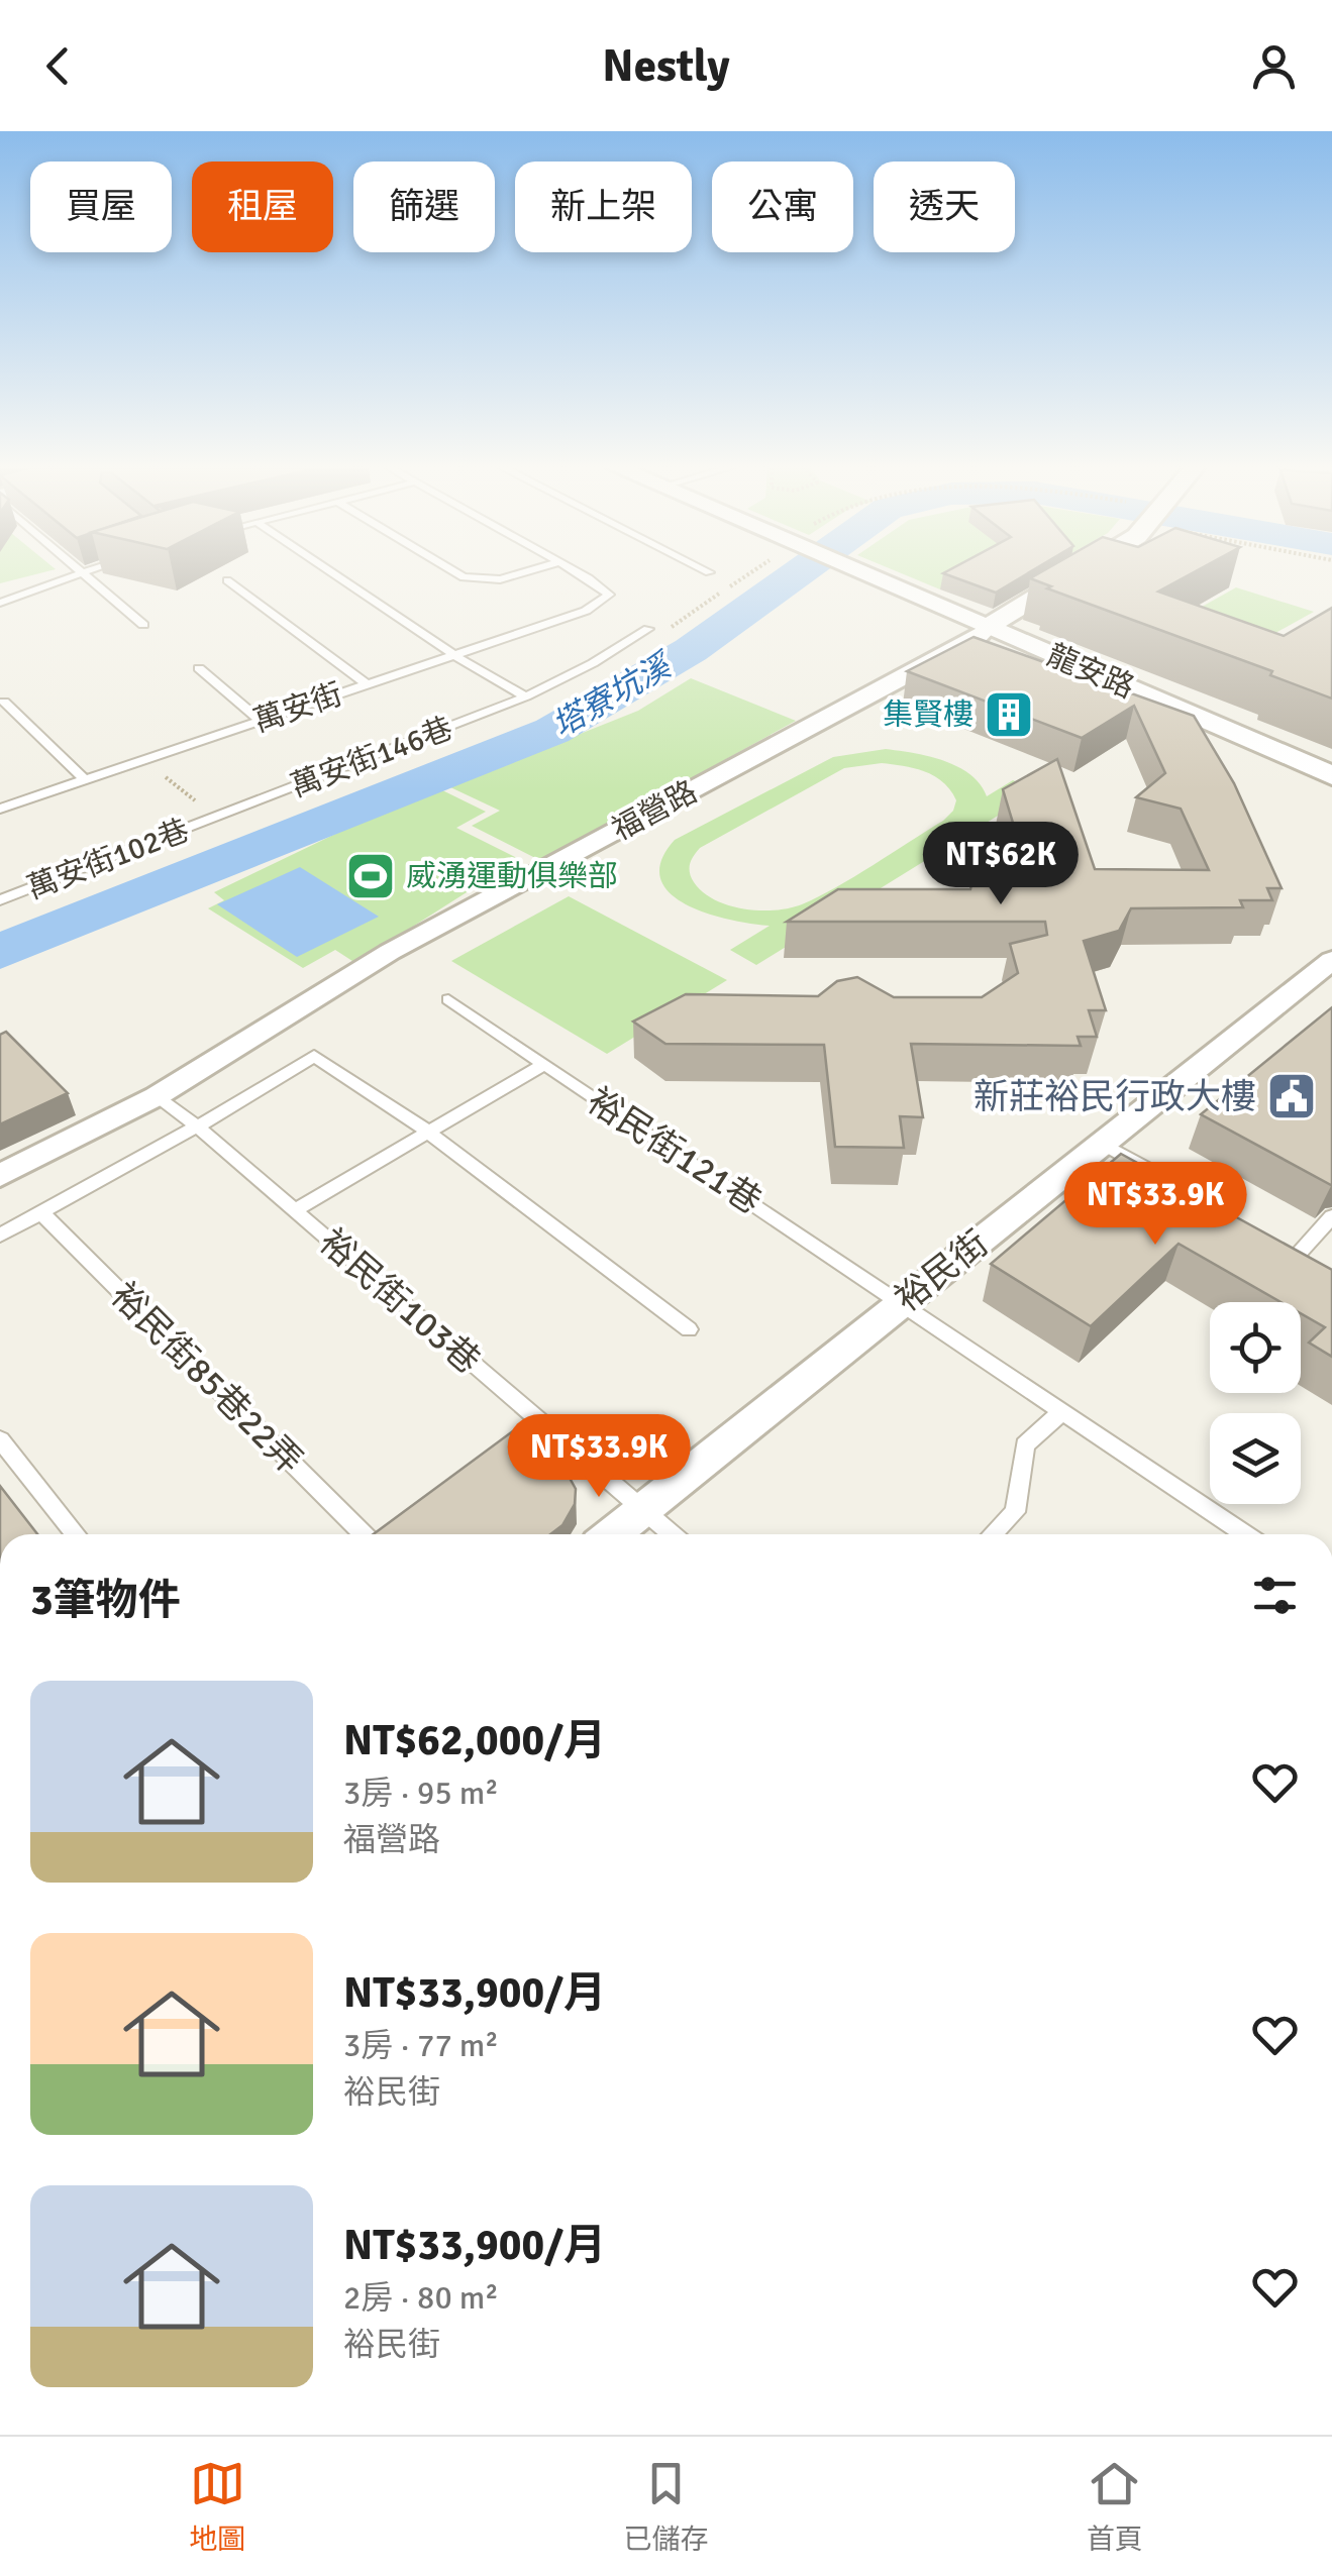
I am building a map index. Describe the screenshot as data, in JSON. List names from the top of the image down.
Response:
{
  "streets": {
    "street": ["龍安路", "福營路", "裕民街"],
    "lane": [
      "萬安街",
      "萬安街146巷",
      "萬安街102巷",
      "裕民街121巷",
      "裕民街103巷",
      "裕民街85巷22弄"
    ]
  },
  "crossings": [
    ["龍安路", "福營路"],
    ["萬安街", "萬安街146巷"],
    ["萬安街146巷", "萬安街102巷"],
    ["福營路", "裕民街103巷"],
    ["裕民街121巷", "裕民街"],
    ["裕民街", "裕民街103巷"]
  ],
  "water": ["塔寮坑溪"],
  "places": {
    "building": ["集賢樓"],
    "sports": ["威湧運動俱樂部"],
    "public building": ["新莊裕民行政大樓"]
  },
  "page": {
    "header": "Nestly",
    "chip": [
      "買屋",
      "租屋",
      "篩選",
      "新上架",
      "公寓",
      "透天"
    ],
    "price": ["NT$62K", "NT$33.9K", "NT$33.9K"],
    "heading": "3筆物件",
    "list": [
      {
        "name": "NT$62,000/月",
        "note": "3房 · 95 m² · 福營路"
      },
      {
        "name": "NT$33,900/月",
        "note": "3房 · 77 m² · 裕民街"
      },
      {
        "name": "NT$33,900/月",
        "note": "2房 · 80 m² · 裕民街"
      }
    ],
    "tabs": ["地圖", "已儲存", "首頁"]
  }
}
